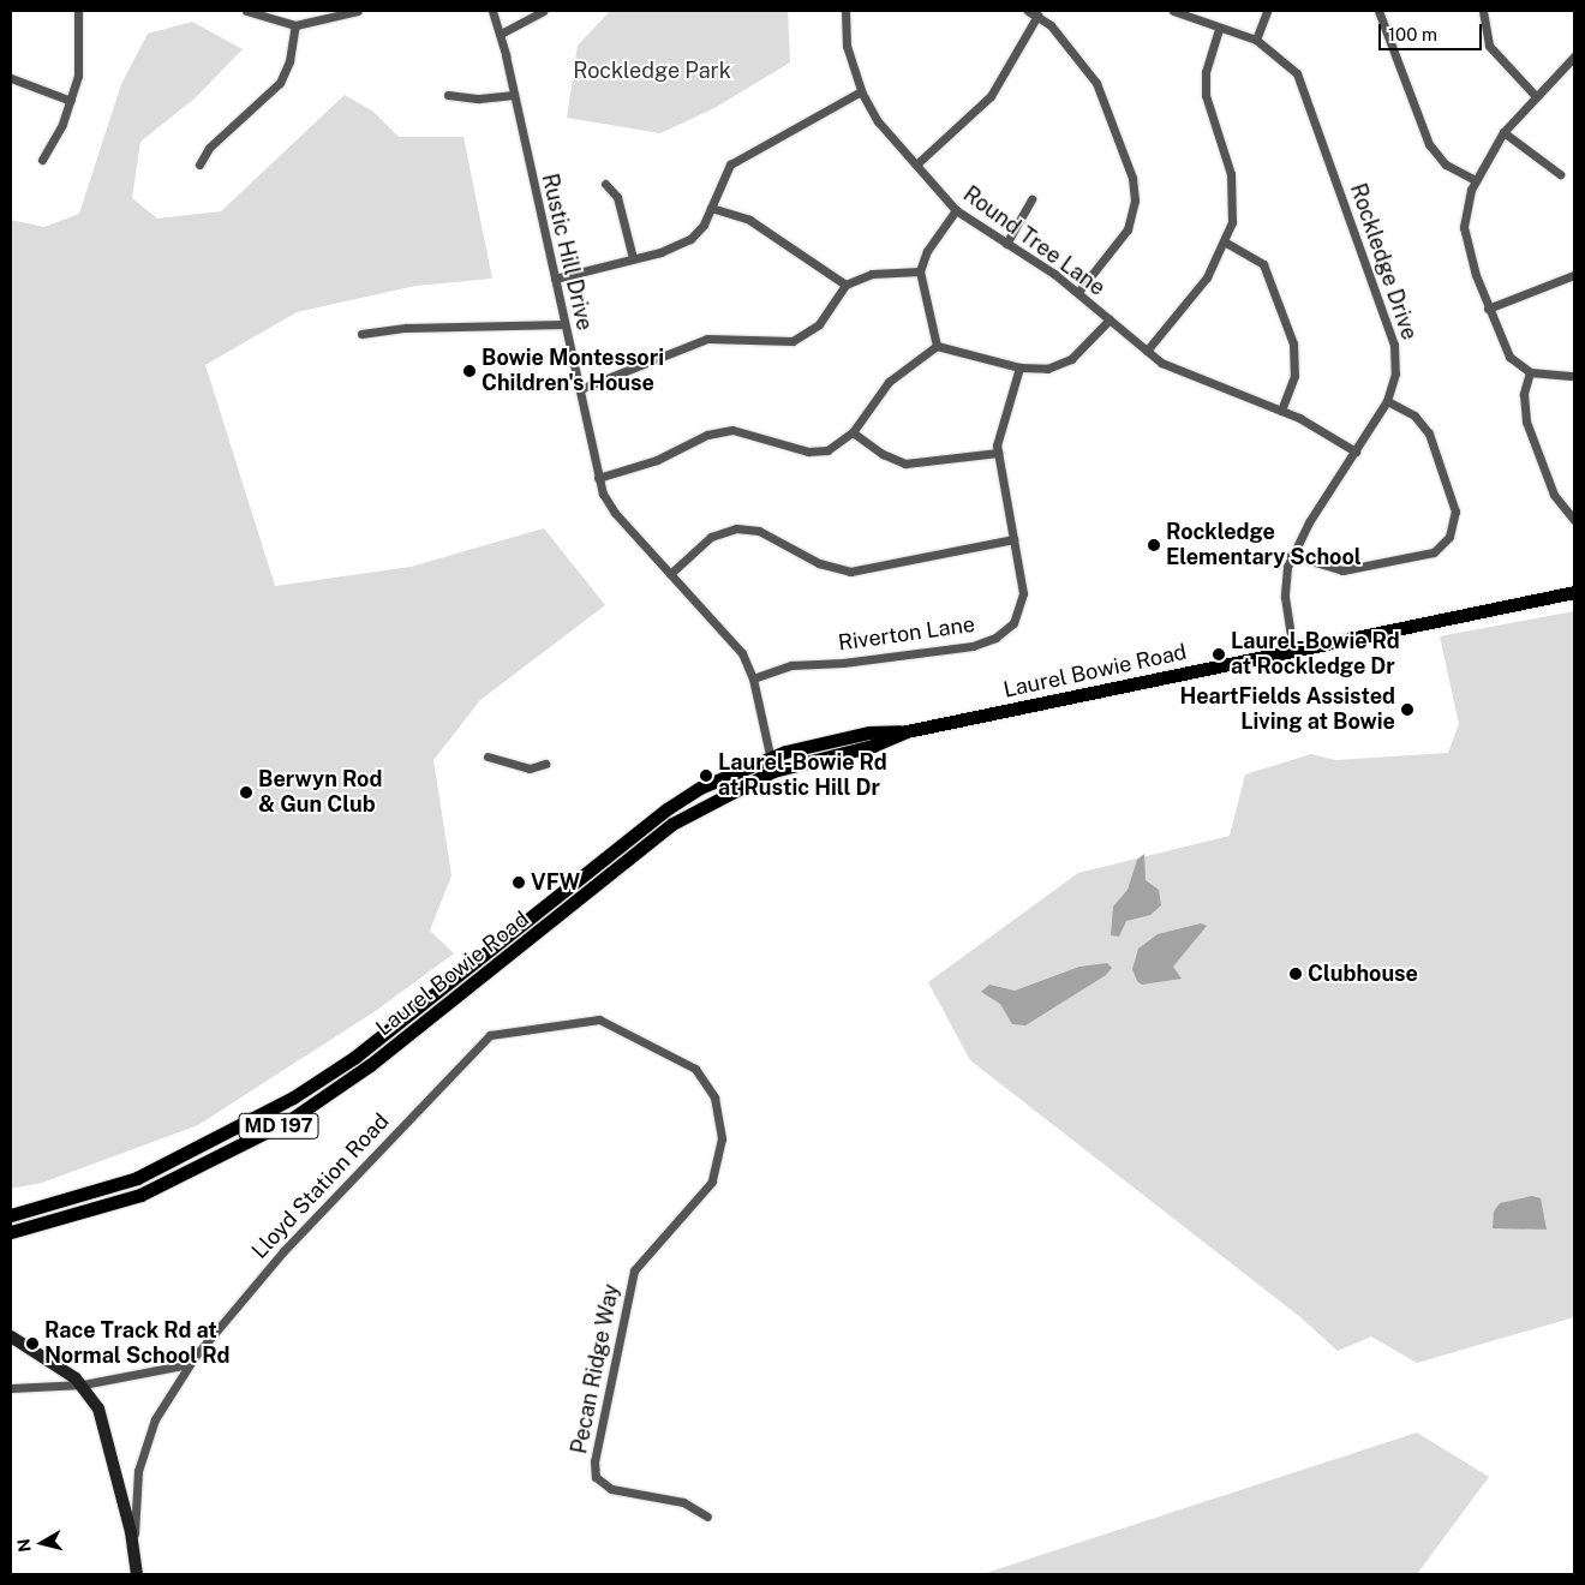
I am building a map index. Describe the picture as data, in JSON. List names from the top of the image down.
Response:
{
  "streets": {
    "main road": ["Laurel Bowie Road", "MD 197"],
    "street": [
      "Round Tree Lane",
      "Rustic Hill Drive",
      "Rockledge Drive",
      "Riverton Lane",
      "Lloyd Station Road",
      "Pecan Ridge Way"
    ]
  },
  "crossings": [
    ["Round Tree Lane", "Rockledge Drive"],
    ["Rustic Hill Drive", "Riverton Lane"],
    ["Rustic Hill Drive", "Laurel Bowie Road"],
    ["Rockledge Drive", "Laurel Bowie Road"],
    ["Lloyd Station Road", "Pecan Ridge Way"]
  ],
  "parks": ["Rockledge Park"],
  "places": [
    "Bowie Montessori Children's House",
    "Rockledge Elementary School",
    "Laurel-Bowie Rd at Rockledge Dr",
    "HeartFields Assisted Living at Bowie",
    "Laurel-Bowie Rd at Rustic Hill Dr",
    "Berwyn Rod & Gun Club",
    "VFW",
    "Clubhouse",
    "Race Track Rd at Normal School Rd"
  ],
  "scale_bar": "100 m",
  "north": "left"
}
